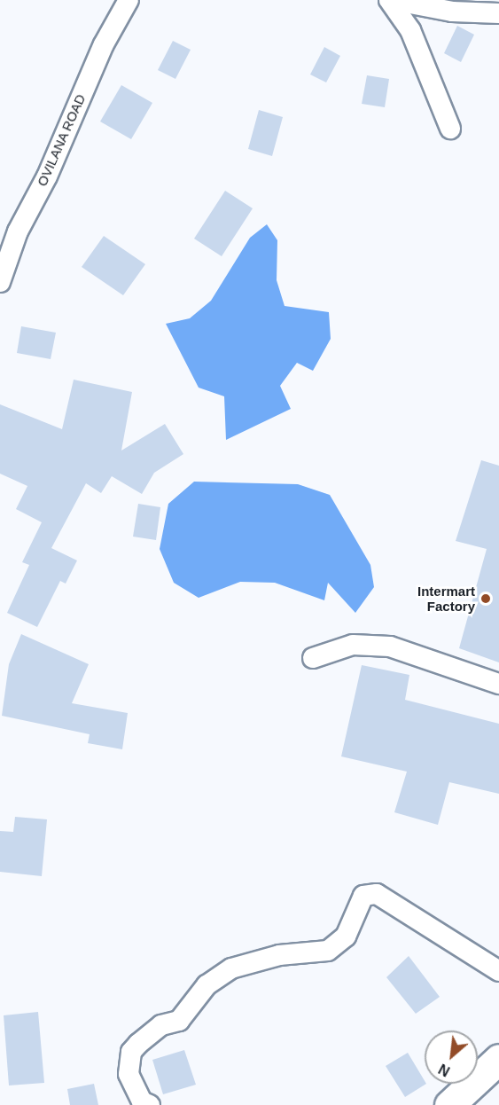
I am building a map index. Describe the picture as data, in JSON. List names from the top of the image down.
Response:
{
  "streets": {
    "street": ["OVILANA ROAD"]
  },
  "places": ["Intermart Factory"],
  "north": "bottom left"
}
